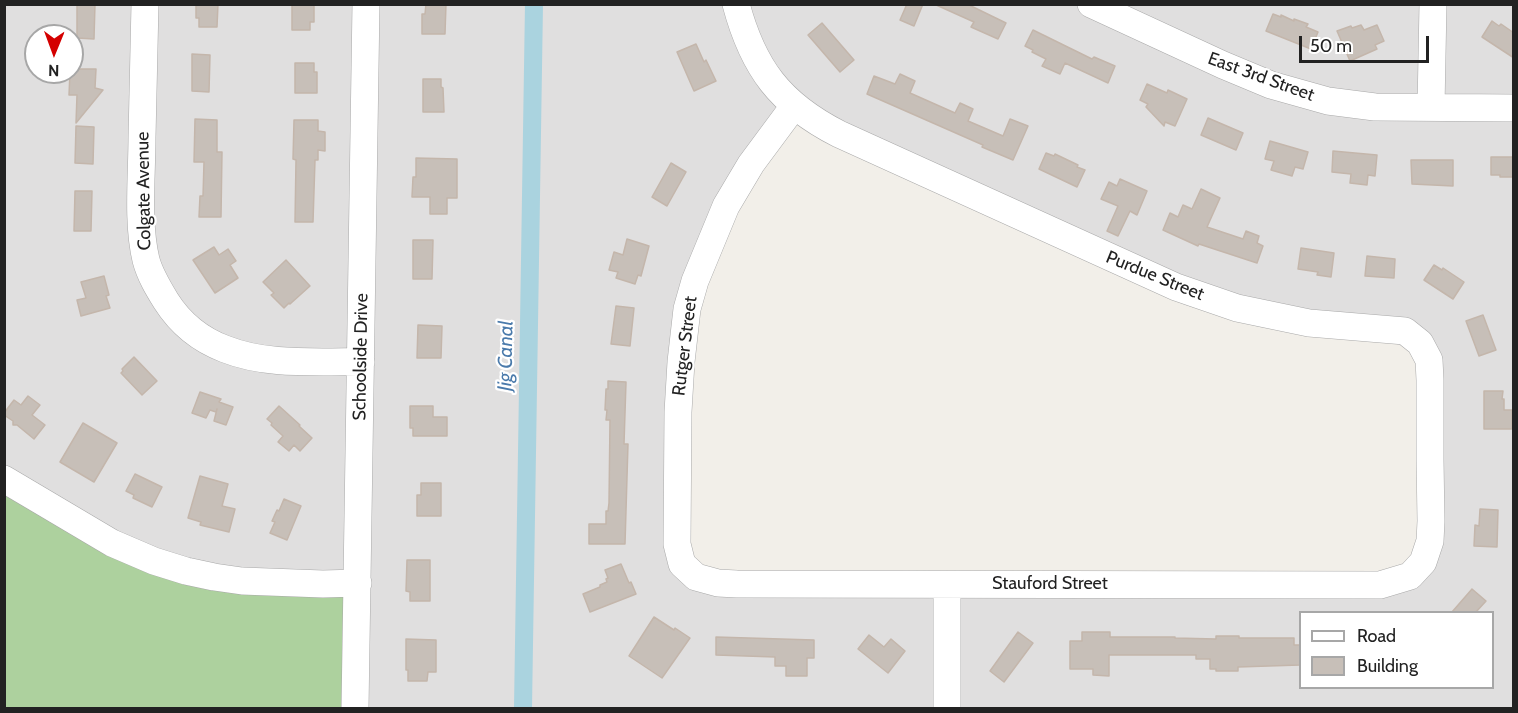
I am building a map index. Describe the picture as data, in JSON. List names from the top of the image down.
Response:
{
  "streets": {
    "street": [
      "East 3rd Street",
      "Colgate Avenue",
      "Purdue Street",
      "Rutger Street",
      "Schoolside Drive",
      "Stauford Street"
    ]
  },
  "crossings": [
    ["Colgate Avenue", "Schoolside Drive"],
    ["Purdue Street", "Rutger Street"],
    ["Purdue Street", "Stauford Street"],
    ["Rutger Street", "Stauford Street"]
  ],
  "water": ["Jig Canal"],
  "legend": ["Road", "Building"],
  "scale_bar": "50 m",
  "north": "bottom"
}
